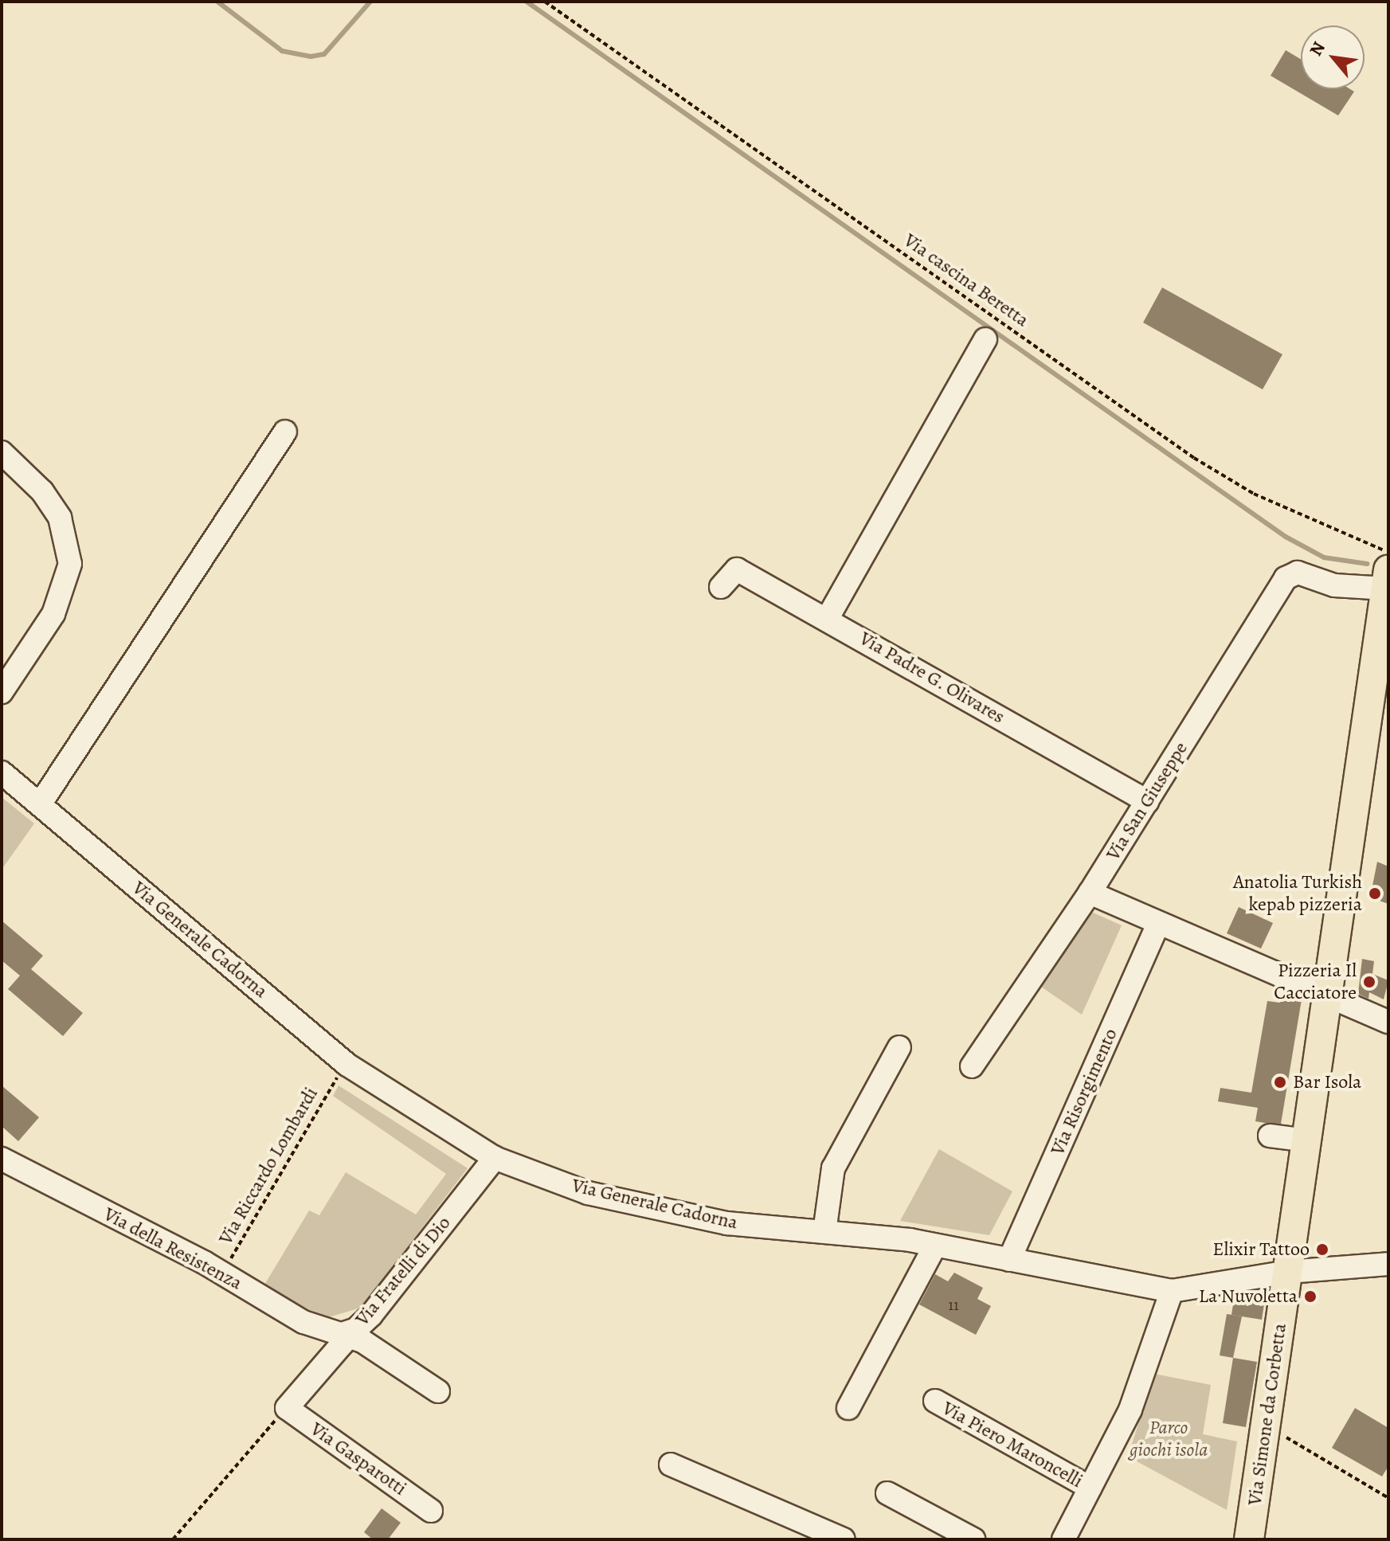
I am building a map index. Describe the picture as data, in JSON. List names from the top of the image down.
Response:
{
  "streets": {
    "main road": ["Via Simone da Corbetta"],
    "street": [
      "Via Padre G. Olivares",
      "Via San Giuseppe",
      "Via Generale Cadorna",
      "Via Risorgimento",
      "Via della Resistenza",
      "Via Fratelli di Dio",
      "Via Piero Maroncelli",
      "Via Gasparotti"
    ],
    "path": ["Via cascina Beretta", "Via Riccardo Lombardi"]
  },
  "crossings": [
    ["Via Padre G. Olivares", "Via San Giuseppe"],
    ["Via San Giuseppe", "Via Simone da Corbetta"],
    ["Via Generale Cadorna", "Via Risorgimento"],
    ["Via Generale Cadorna", "Via Fratelli di Dio"],
    ["Via Generale Cadorna", "Via Simone da Corbetta"],
    ["Via Riccardo Lombardi", "Via della Resistenza"],
    ["Via della Resistenza", "Via Fratelli di Dio"],
    ["Via Fratelli di Dio", "Via Gasparotti"]
  ],
  "parks": ["Parco giochi isola"],
  "places": [
    "Anatolia Turkish kepab pizzeria",
    "Pizzeria Il Cacciatore",
    "Bar Isola",
    "Elixir Tattoo",
    "La Nuvoletta"
  ],
  "house_numbers": ["11"],
  "north": "top left"
}
